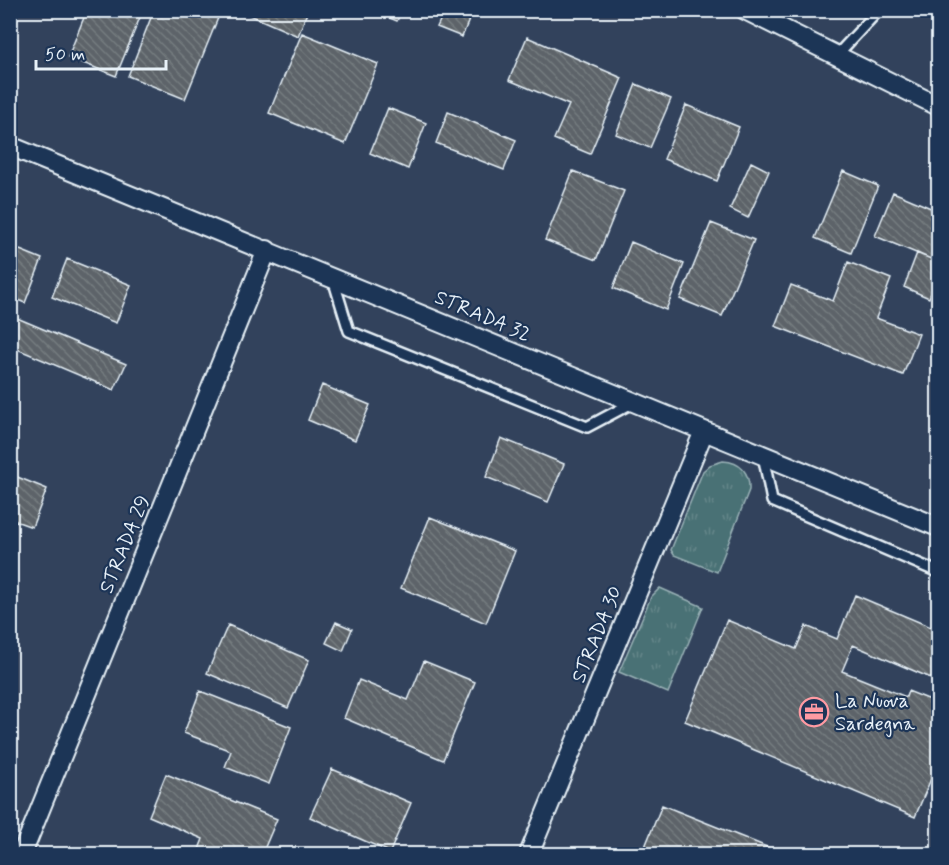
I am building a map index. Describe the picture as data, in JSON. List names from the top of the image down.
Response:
{
  "streets": {
    "street": ["STRADA 32", "STRADA 29", "STRADA 30"]
  },
  "crossings": [
    ["STRADA 32", "STRADA 29"],
    ["STRADA 32", "STRADA 30"]
  ],
  "places": {
    "office": ["La Nuova Sardegna"]
  },
  "scale_bar": "50 m"
}
